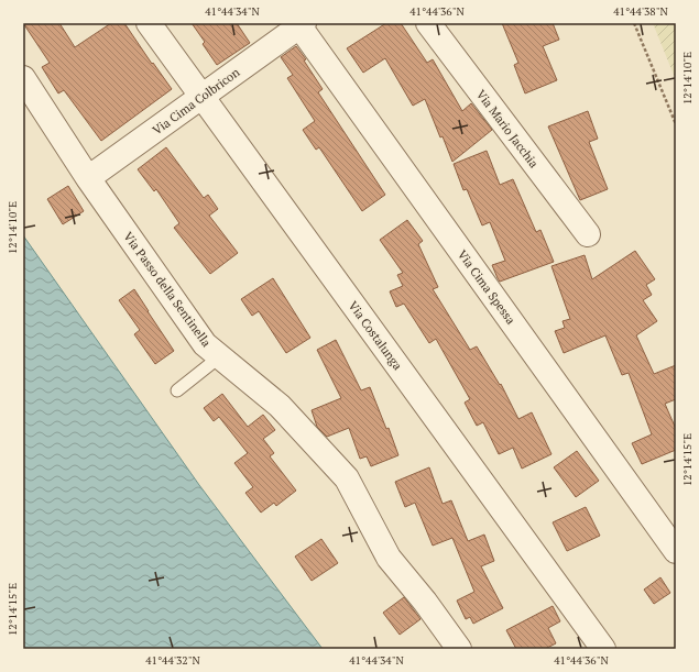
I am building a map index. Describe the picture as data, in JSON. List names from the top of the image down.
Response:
{
  "streets": {
    "street": [
      "Via Cima Colbricon",
      "Via Mario Jacchia",
      "Via Cima Spessa",
      "Via Passo della Sentinella",
      "Via Costalunga"
    ]
  },
  "crossings": [
    ["Via Cima Colbricon", "Via Cima Spessa"],
    ["Via Cima Colbricon", "Via Passo della Sentinella"],
    ["Via Cima Colbricon", "Via Costalunga"]
  ],
  "coordinates": [
    "41°44'34\"N",
    "41°44'36\"N",
    "41°44'38\"N",
    "12°14'10\"E",
    "12°14'15\"E",
    "41°44'32\"N"
  ]
}
